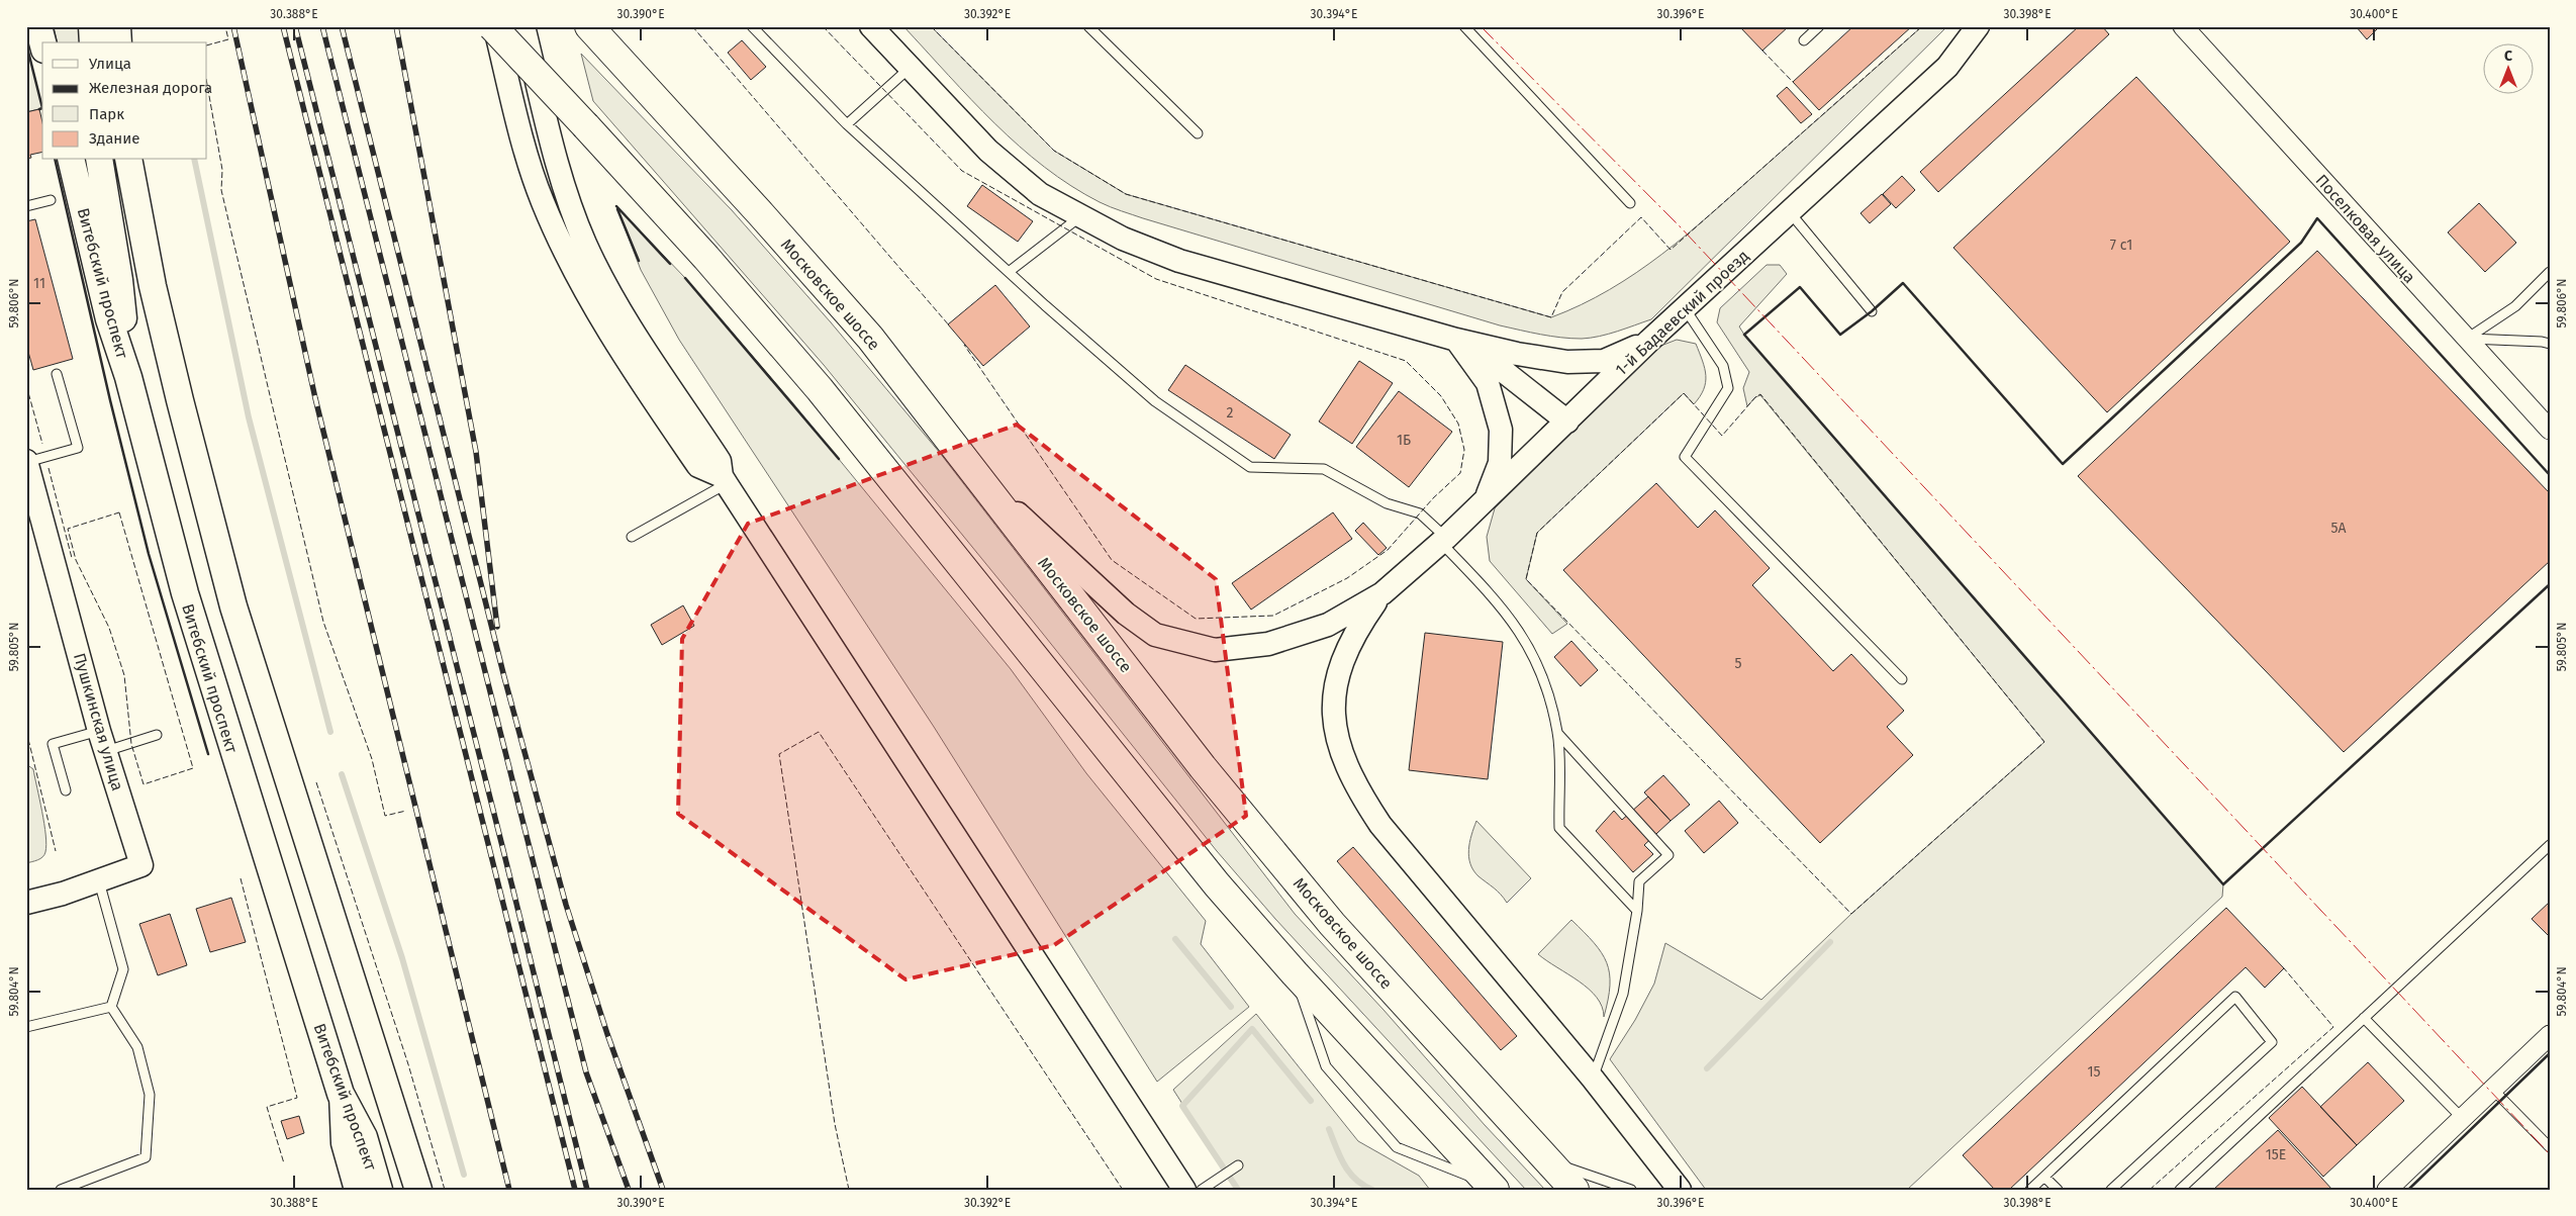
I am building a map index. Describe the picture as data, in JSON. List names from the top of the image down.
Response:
{
  "streets": {
    "highway": ["Московское шоссе"],
    "main road": ["Витебский проспект"],
    "street": ["Поселковая улица", "1-й Бадаевский проезд", "Пушкинская улица"]
  },
  "house_numbers": [
    "7 с1",
    "11",
    "2",
    "1Б",
    "5А",
    "5",
    "15",
    "15Е"
  ],
  "legend": [
    "Улица",
    "Железная дорога",
    "Парк",
    "Здание"
  ],
  "north": "top",
  "coordinates": [
    "30.388°E",
    "30.390°E",
    "30.392°E",
    "30.394°E",
    "30.396°E",
    "30.398°E",
    "30.400°E",
    "59.806°N",
    "59.805°N",
    "59.804°N"
  ]
}
